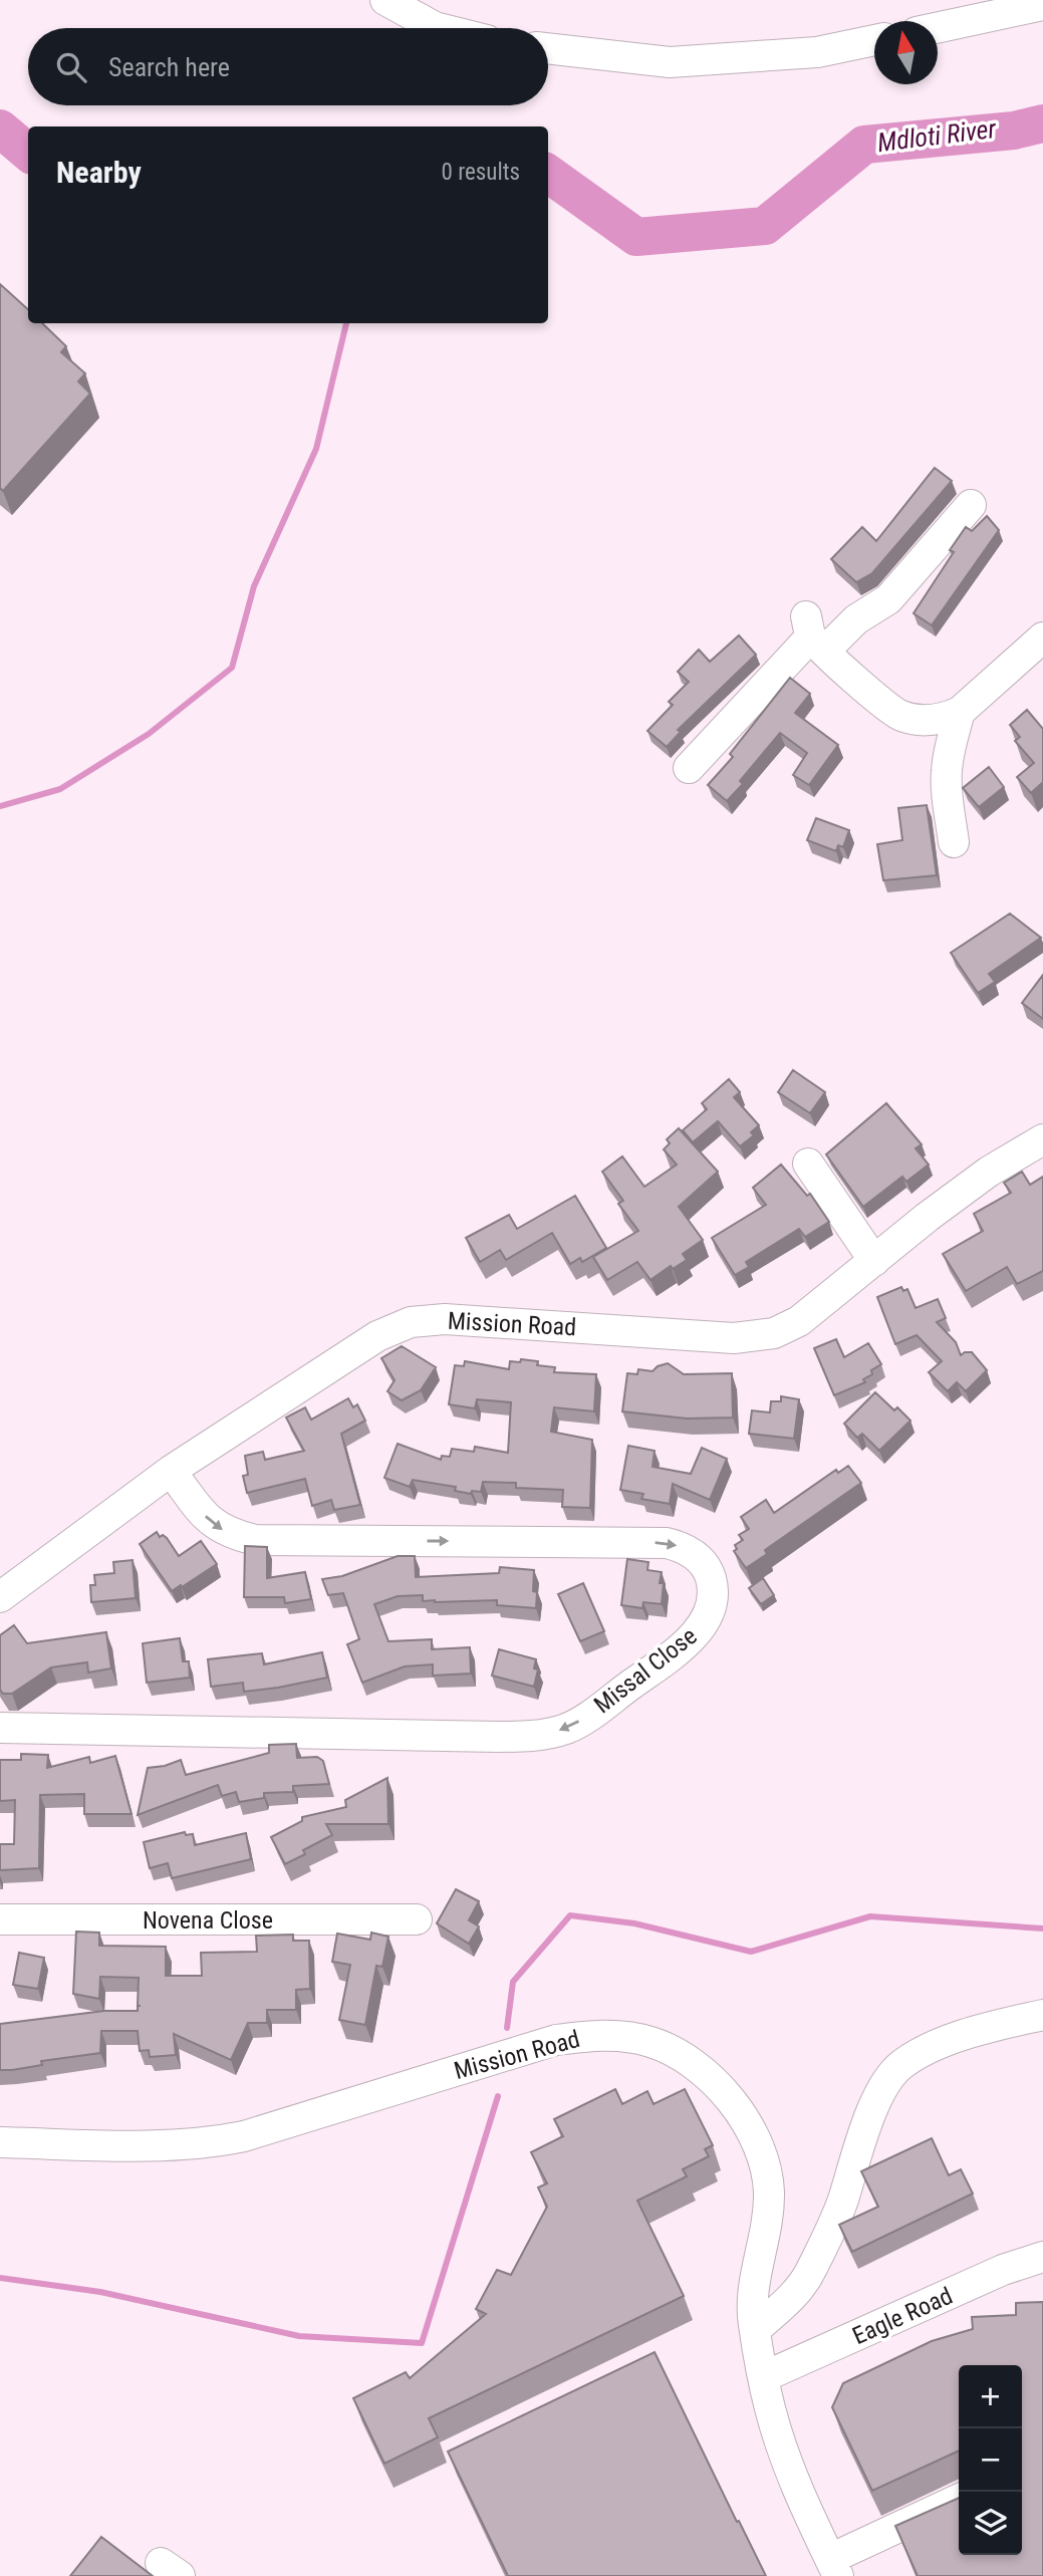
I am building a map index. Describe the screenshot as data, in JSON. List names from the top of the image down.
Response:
{
  "streets": {
    "street": [
      "Mission Road",
      "Missal Close",
      "Novena Close",
      "Eagle Road"
    ]
  },
  "crossings": [
    ["Mission Road", "Missal Close"],
    ["Mission Road", "Eagle Road"]
  ],
  "water": ["Mdloti River"],
  "north": "top",
  "page": {
    "search": "Search here",
    "heading": ["Nearby", "0 results"],
    "map_buttons": ["+", "−"]
  }
}
